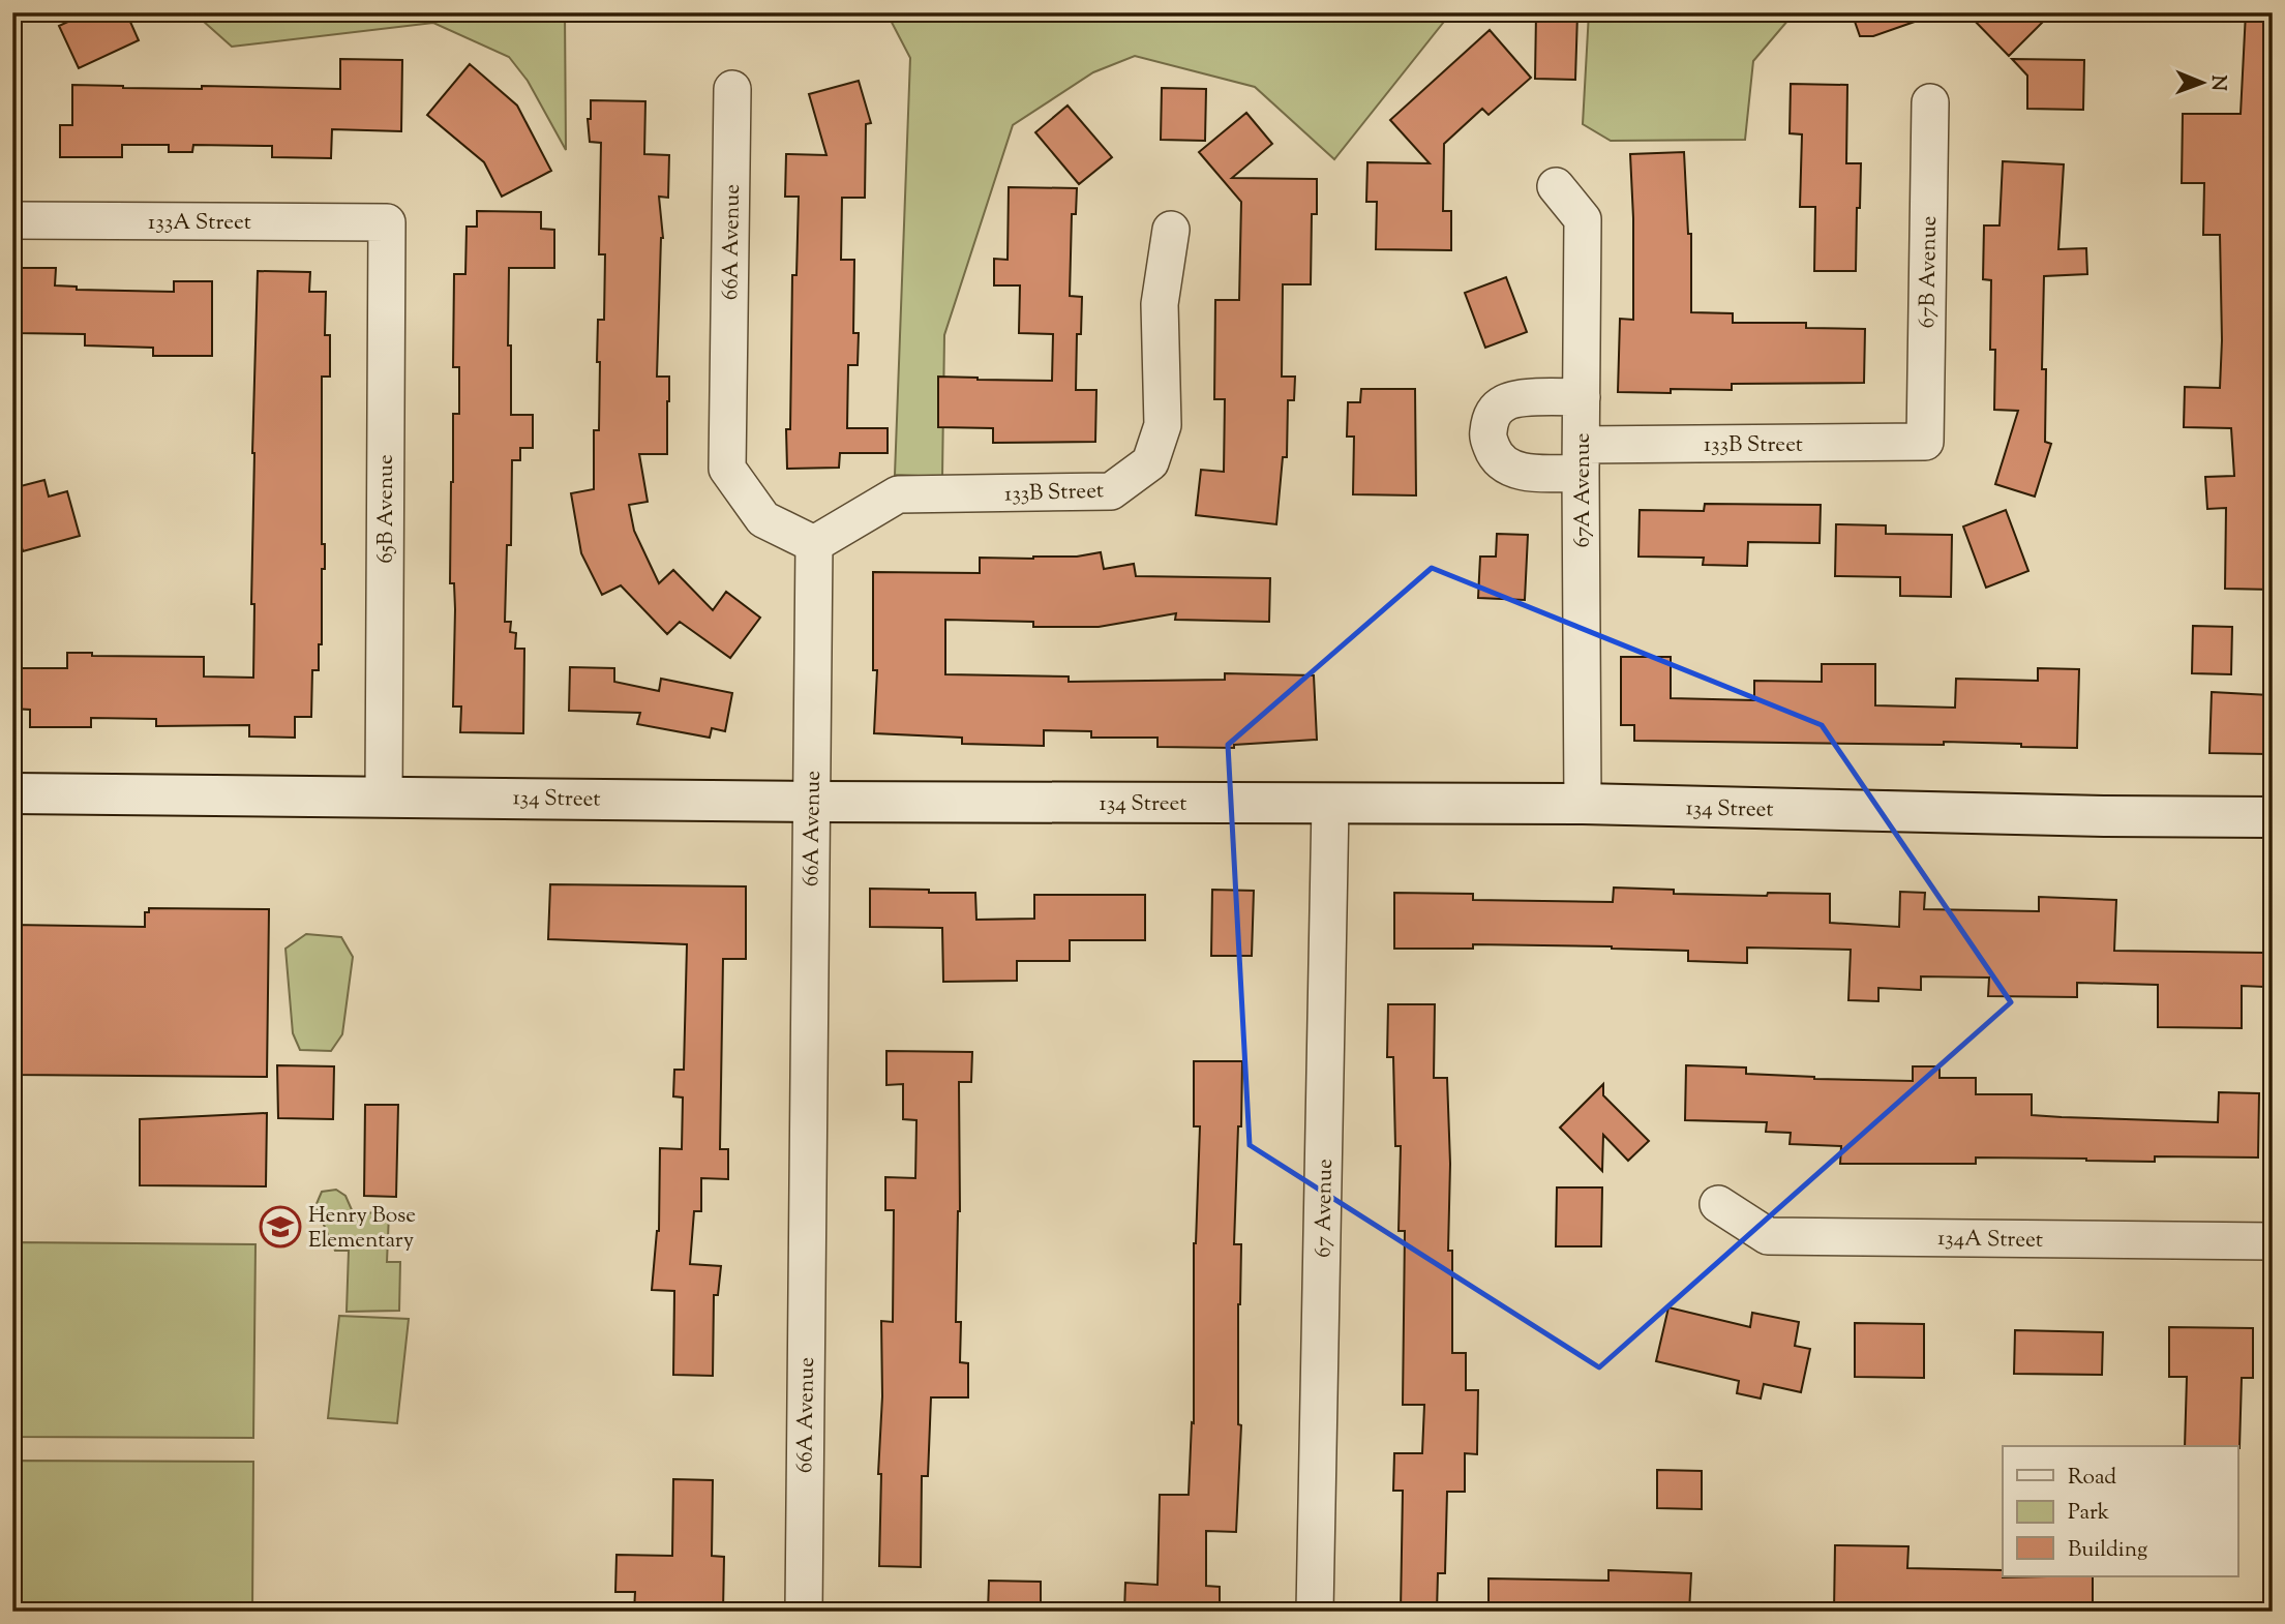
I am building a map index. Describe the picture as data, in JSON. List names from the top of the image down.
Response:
{
  "streets": {
    "street": [
      "133A Street",
      "66A Avenue",
      "67B Avenue",
      "133B Street",
      "67A Avenue",
      "65B Avenue",
      "134 Street",
      "67 Avenue",
      "134A Street"
    ]
  },
  "crossings": [
    ["133A Street", "65B Avenue"],
    ["66A Avenue", "133B Street"],
    ["66A Avenue", "134 Street"],
    ["67B Avenue", "133B Street"],
    ["133B Street", "67A Avenue"],
    ["67A Avenue", "134 Street"],
    ["65B Avenue", "134 Street"],
    ["134 Street", "67 Avenue"]
  ],
  "places": {
    "school or university": ["Henry Bose Elementary"]
  },
  "legend": ["Road", "Park", "Building"],
  "north": "right"
}
